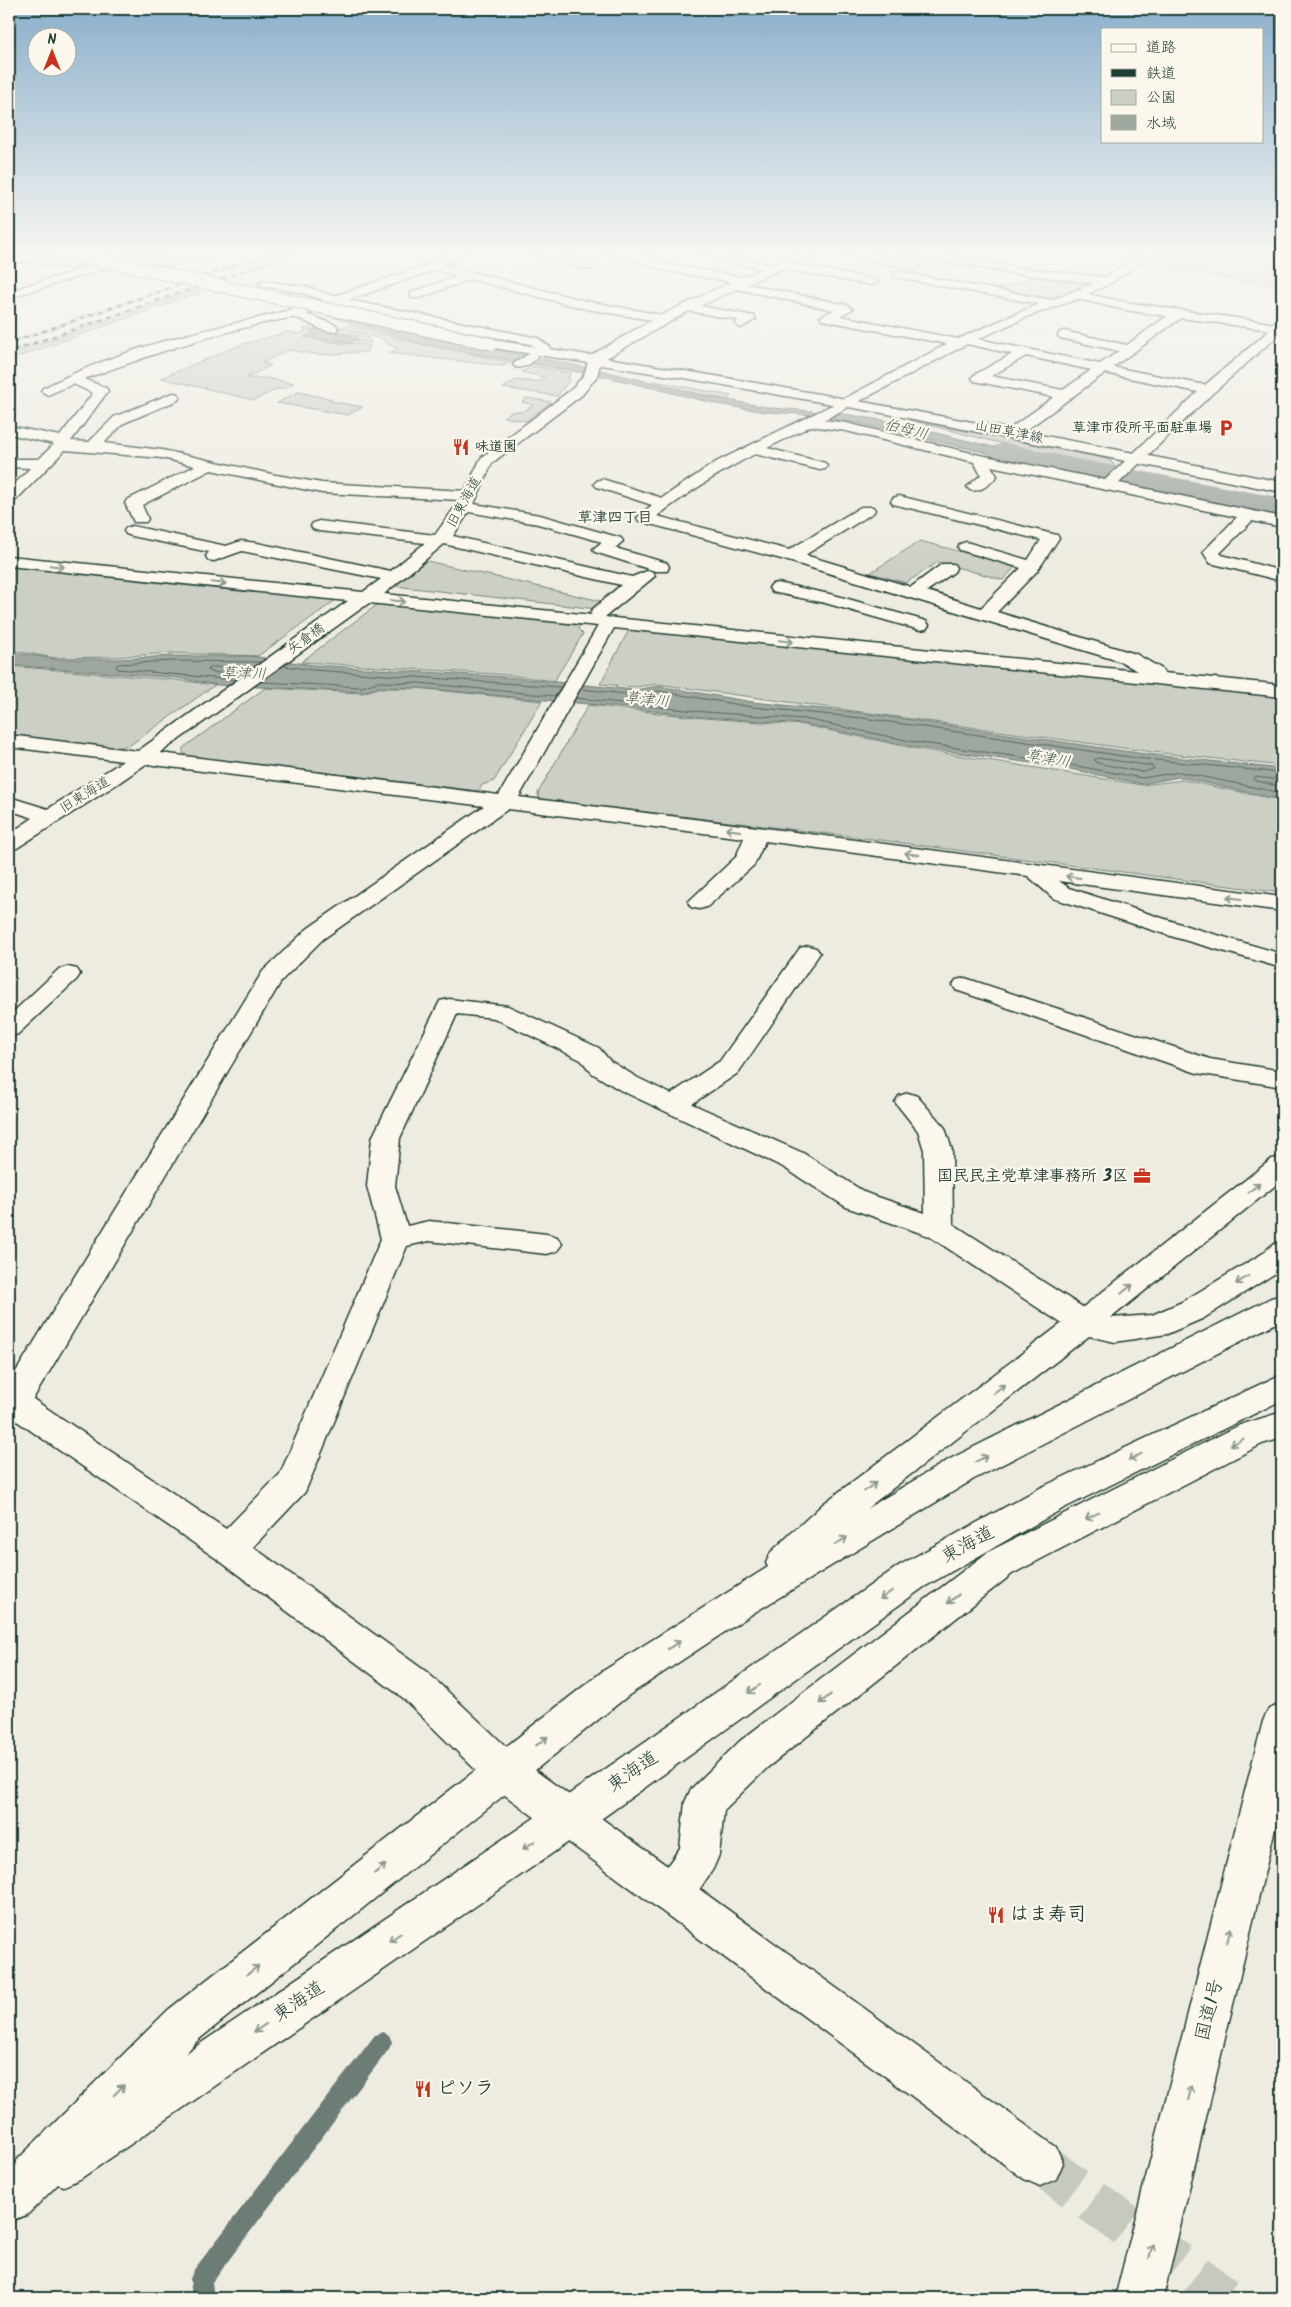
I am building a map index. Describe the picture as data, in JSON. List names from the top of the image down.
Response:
{
  "streets": {
    "main road": [
      "山田草津線",
      "旧東海道",
      "矢倉橋",
      "東海道",
      "国道1号"
    ]
  },
  "crossings": [
    ["山田草津線", "旧東海道"],
    ["旧東海道", "矢倉橋"]
  ],
  "one_way": ["国道1号"],
  "districts": ["草津四丁目"],
  "water": ["伯母川", "草津川"],
  "places": {
    "parking": ["草津市役所平面駐車場"],
    "restaurant": ["味道園", "はま寿司", "ピソラ"],
    "office": ["国民民主党草津事務所 3区"]
  },
  "legend": [
    "道路",
    "鉄道",
    "公園",
    "水域"
  ],
  "north": "top"
}
